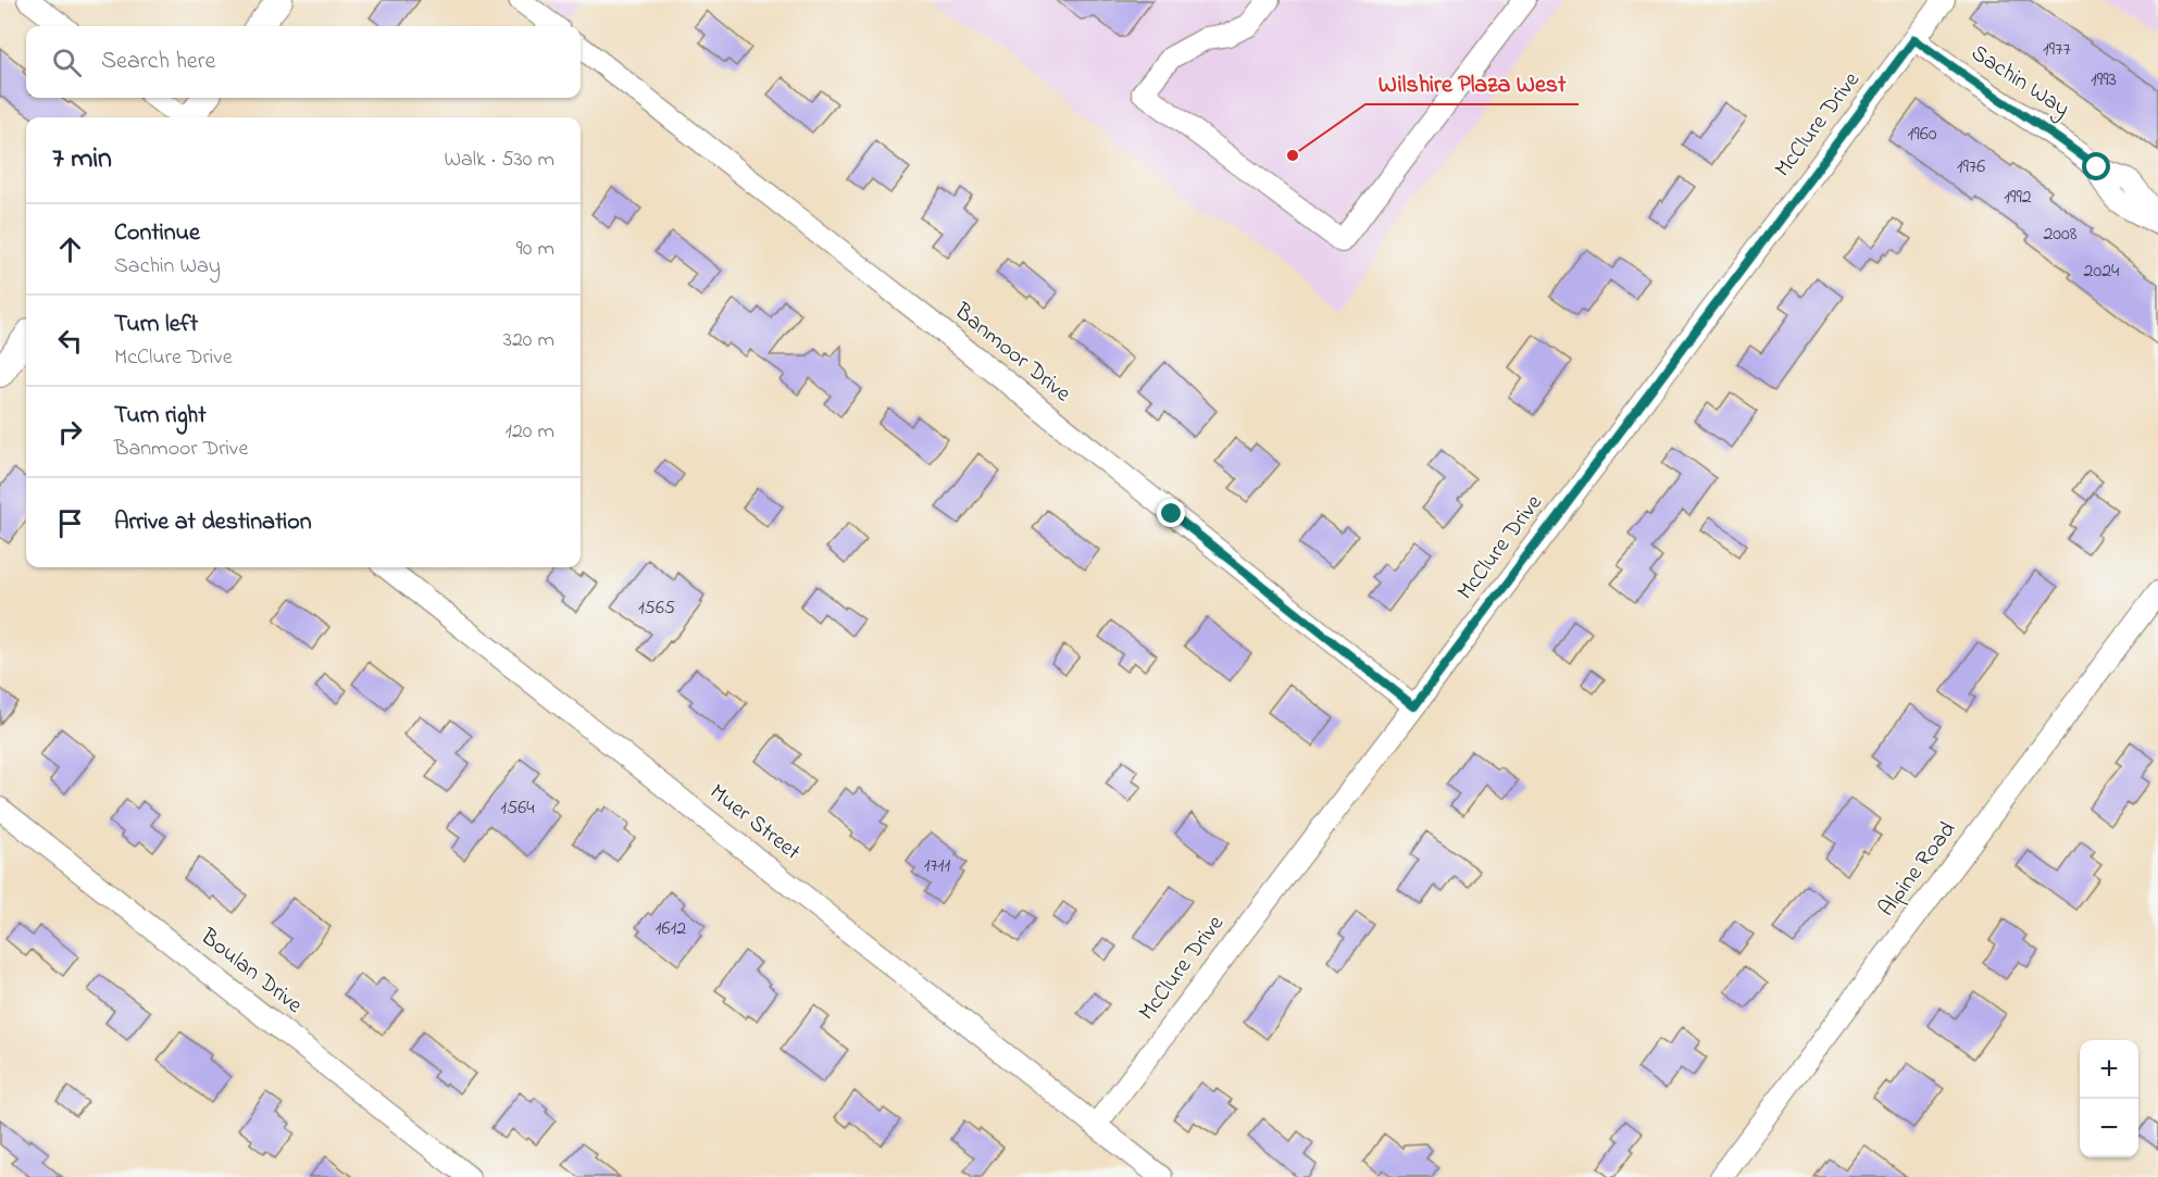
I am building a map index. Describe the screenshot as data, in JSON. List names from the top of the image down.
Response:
{
  "streets": {
    "street": [
      "Sachin Way",
      "McClure Drive",
      "Banmoor Drive",
      "Muer Street",
      "Alpine Road",
      "Boulan Drive"
    ]
  },
  "crossings": [
    ["Sachin Way", "McClure Drive"],
    ["McClure Drive", "Banmoor Drive"],
    ["McClure Drive", "Muer Street"]
  ],
  "places": ["Wilshire Plaza West"],
  "house_numbers": [
    "1977",
    "1993",
    "1960",
    "1976",
    "1992",
    "2008",
    "2024",
    "1565",
    "1564",
    "1711",
    "1612"
  ],
  "page": {
    "search": "Search here",
    "heading": ["7 min", "Walk · 530 m"],
    "list": [
      ["Continue", "Sachin Way", "90 m"],
      ["Turn left", "McClure Drive", "320 m"],
      ["Turn right", "Banmoor Drive", "120 m"],
      "Arrive at destination"
    ],
    "map_buttons": ["+", "−"]
  }
}
